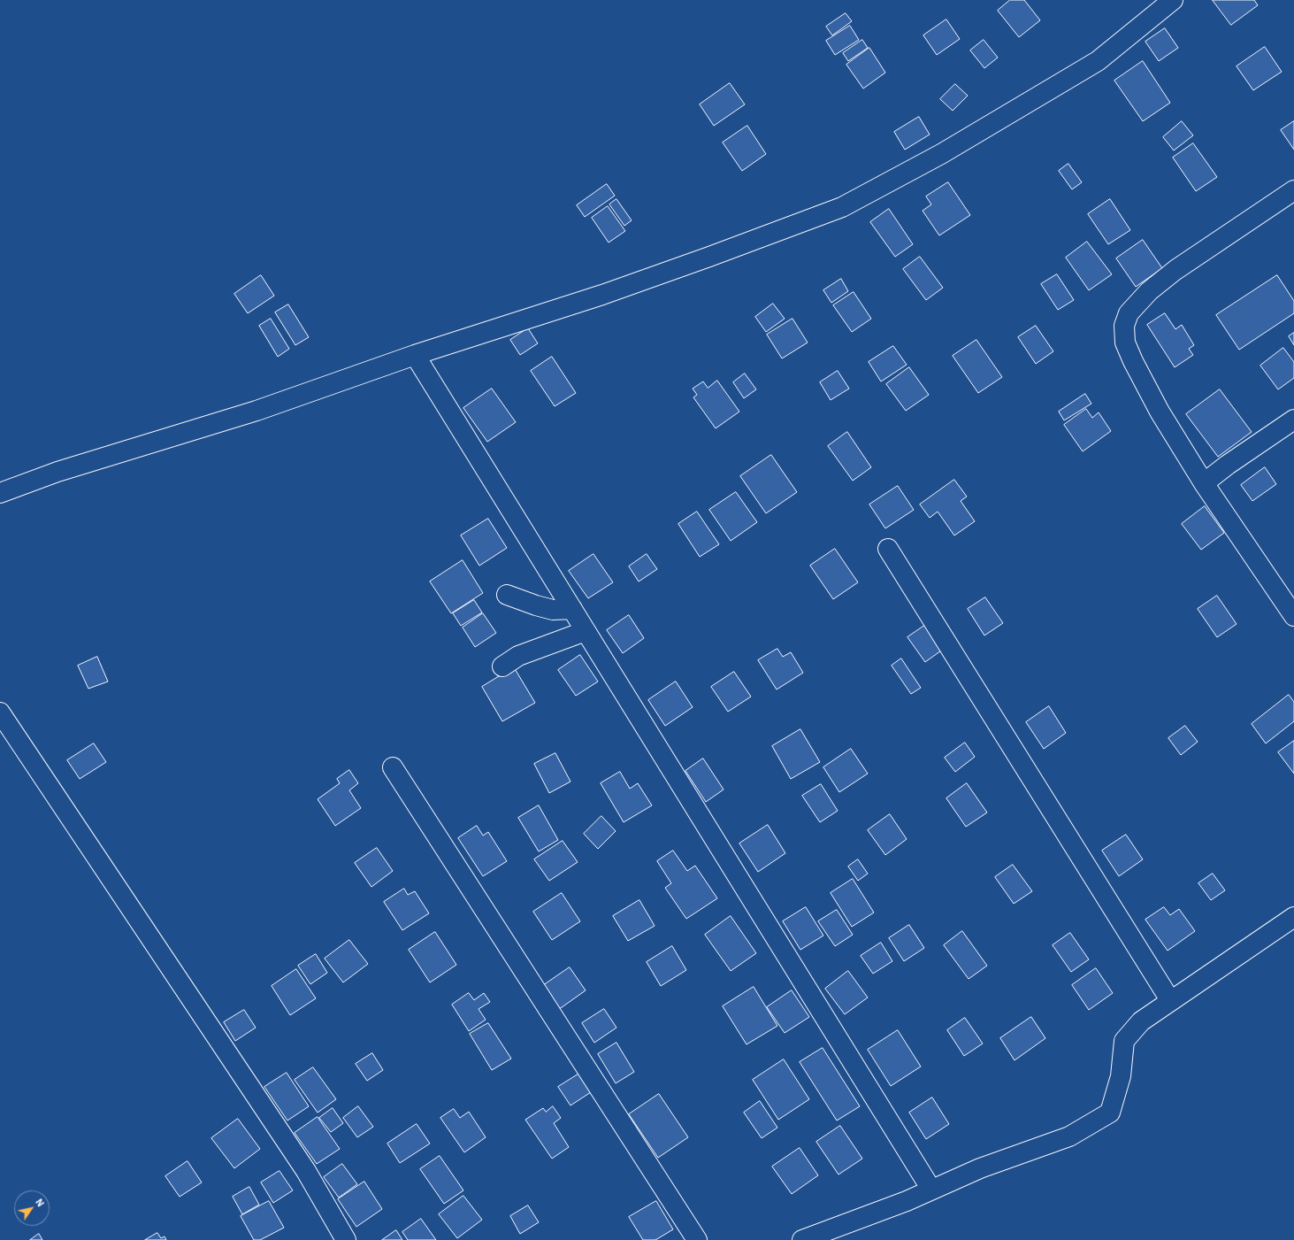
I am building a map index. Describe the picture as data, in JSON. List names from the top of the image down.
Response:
{
  "north": "top right"
}
